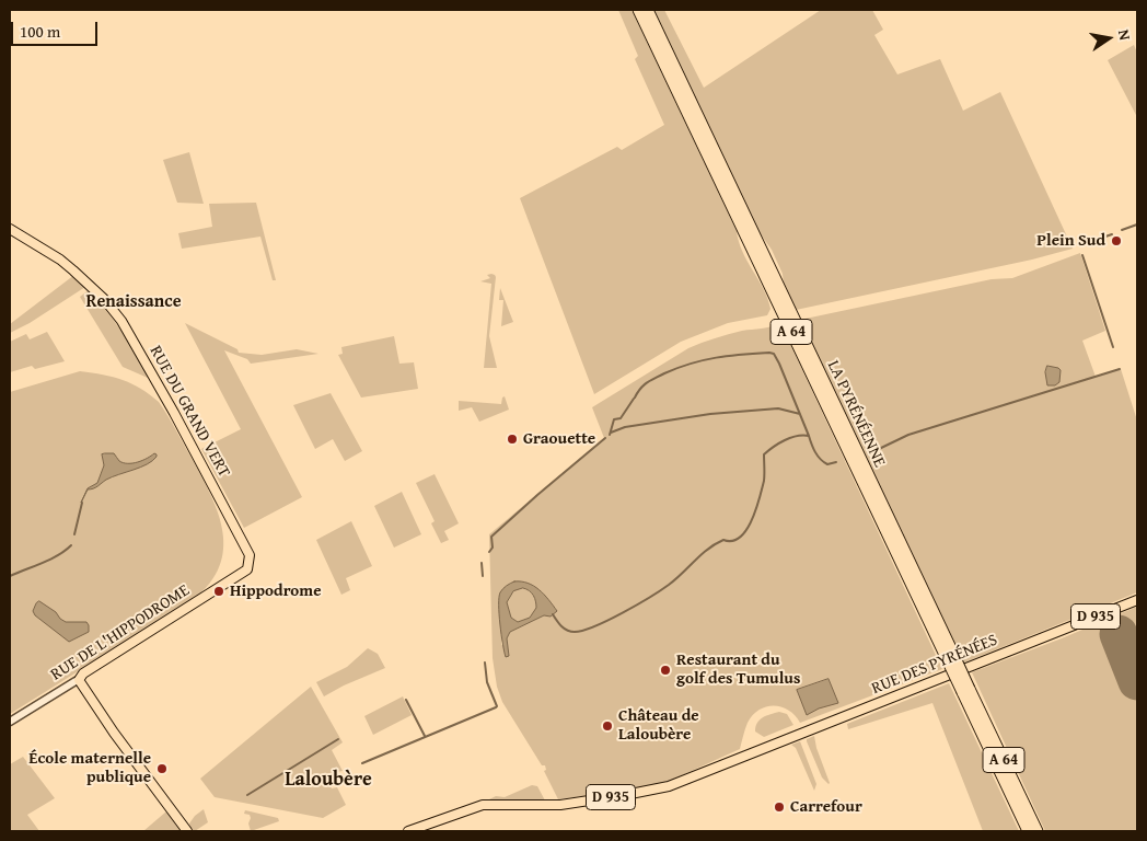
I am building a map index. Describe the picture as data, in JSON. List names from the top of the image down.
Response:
{
  "streets": {
    "highway": ["A 64", "LA PYRÉNÉENNE"],
    "main road": [
      "RUE DU GRAND VERT",
      "D 935",
      "RUE DE L'HIPPODROME",
      "RUE DES PYRÉNÉES"
    ]
  },
  "crossings": [
    ["RUE DU GRAND VERT", "RUE DE L'HIPPODROME"]
  ],
  "districts": ["Renaissance", "Laloubère"],
  "places": [
    "Plein Sud",
    "Graouette",
    "Hippodrome",
    "Restaurant du golf des Tumulus",
    "Château de Laloubère",
    "École maternelle publique",
    "Carrefour"
  ],
  "scale_bar": "100 m",
  "north": "right"
}
